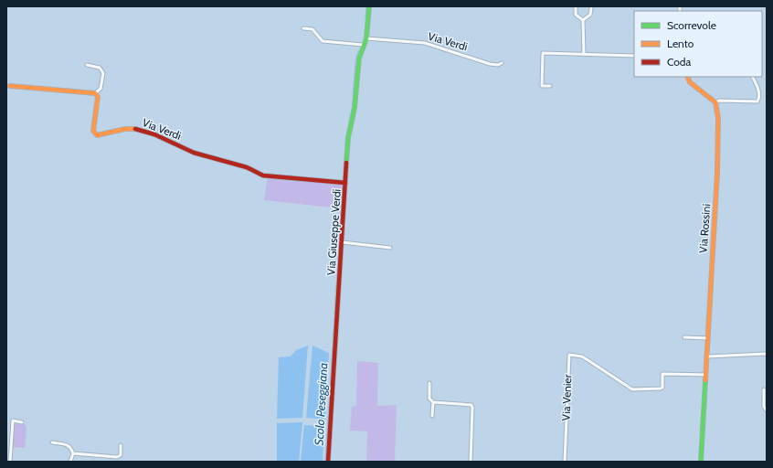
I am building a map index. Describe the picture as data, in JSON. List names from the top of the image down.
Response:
{
  "streets": {
    "street": [
      "Via Verdi",
      "Via Rossini",
      "Via Giuseppe Verdi",
      "Via Venier"
    ]
  },
  "crossings": [
    ["Via Verdi", "Via Giuseppe Verdi"],
    ["Via Rossini", "Via Venier"]
  ],
  "water": ["Scolo Peseggiana"],
  "legend": ["Scorrevole", "Lento", "Coda"]
}
